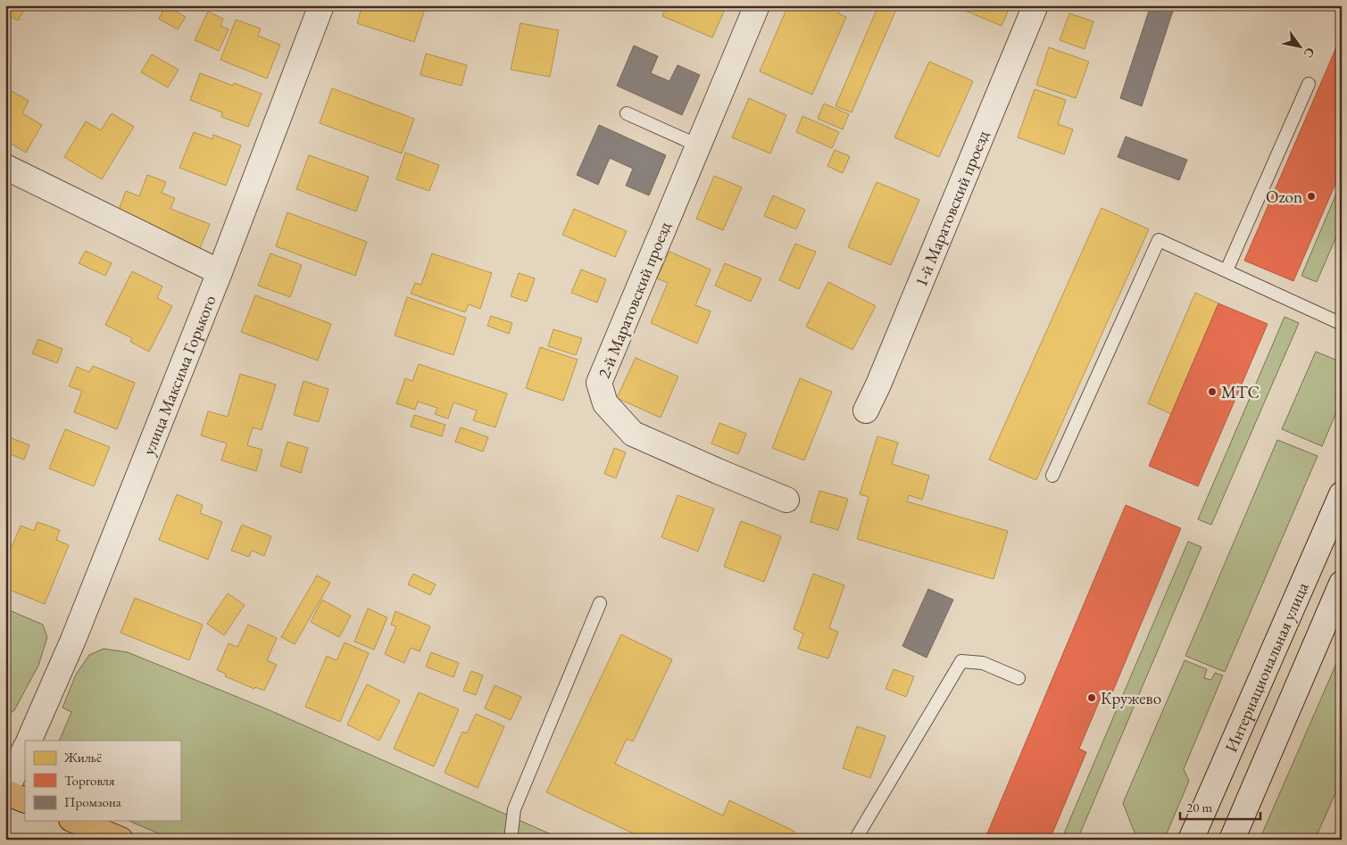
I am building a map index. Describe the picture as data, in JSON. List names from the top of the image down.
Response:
{
  "streets": {
    "street": [
      "1-й Маратовский проезд",
      "2-й Маратовский проезд",
      "улица Максима Горького",
      "Интернациональная улица"
    ]
  },
  "places": ["Ozon", "МТС", "Кружево"],
  "legend": ["Жильё", "Торговля", "Промзона"],
  "scale_bar": "20 m",
  "north": "bottom right"
}
